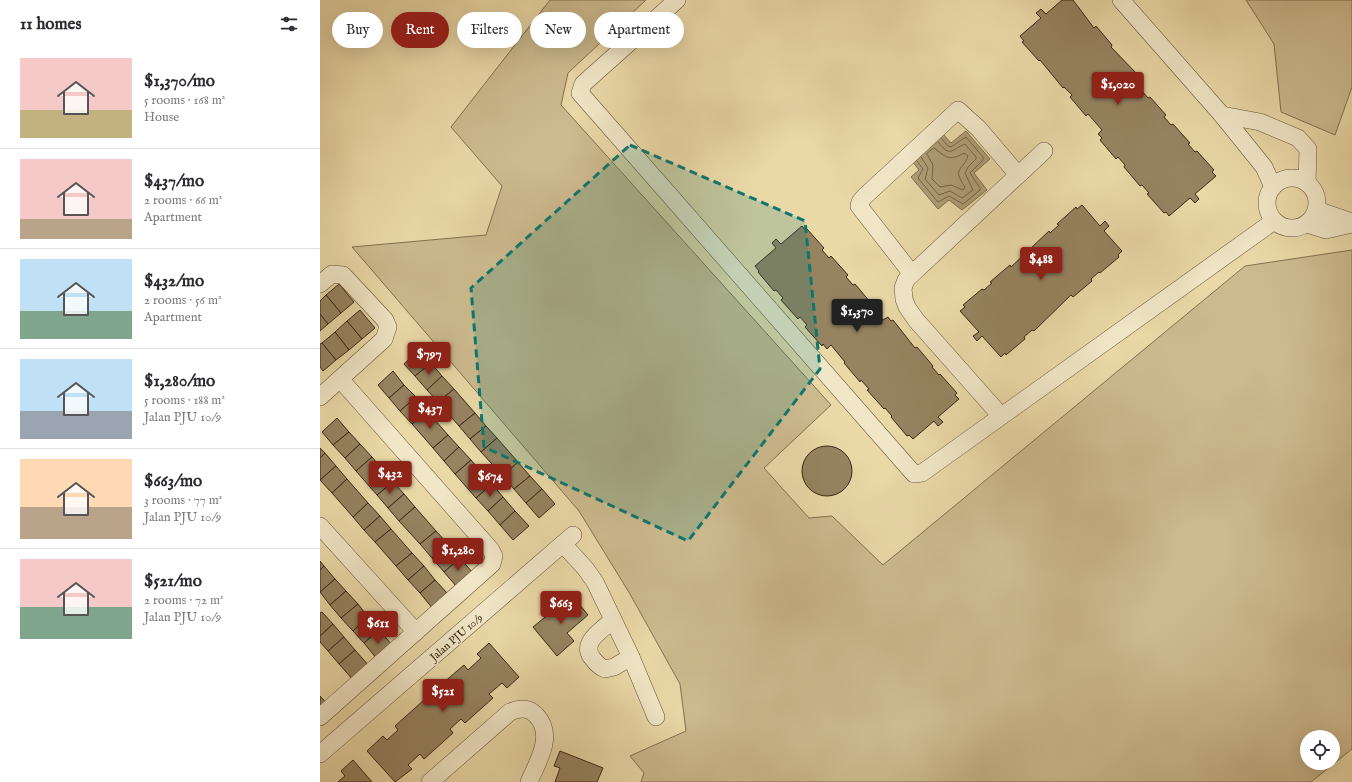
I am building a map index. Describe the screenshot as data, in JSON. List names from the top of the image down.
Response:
{
  "streets": {
    "street": ["Jalan PJU 10/9"]
  },
  "page": {
    "heading": "11 homes",
    "chip": [
      "Buy",
      "Rent",
      "Filters",
      "New",
      "Apartment"
    ],
    "list": [
      {
        "name": "$1,370/mo",
        "note": "5 rooms · 168 m² · House"
      },
      {
        "name": "$437/mo",
        "note": "2 rooms · 66 m² · Apartment"
      },
      {
        "name": "$432/mo",
        "note": "2 rooms · 56 m² · Apartment"
      },
      {
        "name": "$1,280/mo",
        "note": "5 rooms · 188 m² · Jalan PJU 10/9"
      },
      {
        "name": "$663/mo",
        "note": "3 rooms · 77 m² · Jalan PJU 10/9"
      },
      {
        "name": "$521/mo",
        "note": "2 rooms · 72 m² · Jalan PJU 10/9"
      }
    ],
    "price": [
      "$1,020",
      "$488",
      "$1,370",
      "$797",
      "$437",
      "$432",
      "$674",
      "$1,280",
      "$663",
      "$611",
      "$521"
    ]
  }
}
